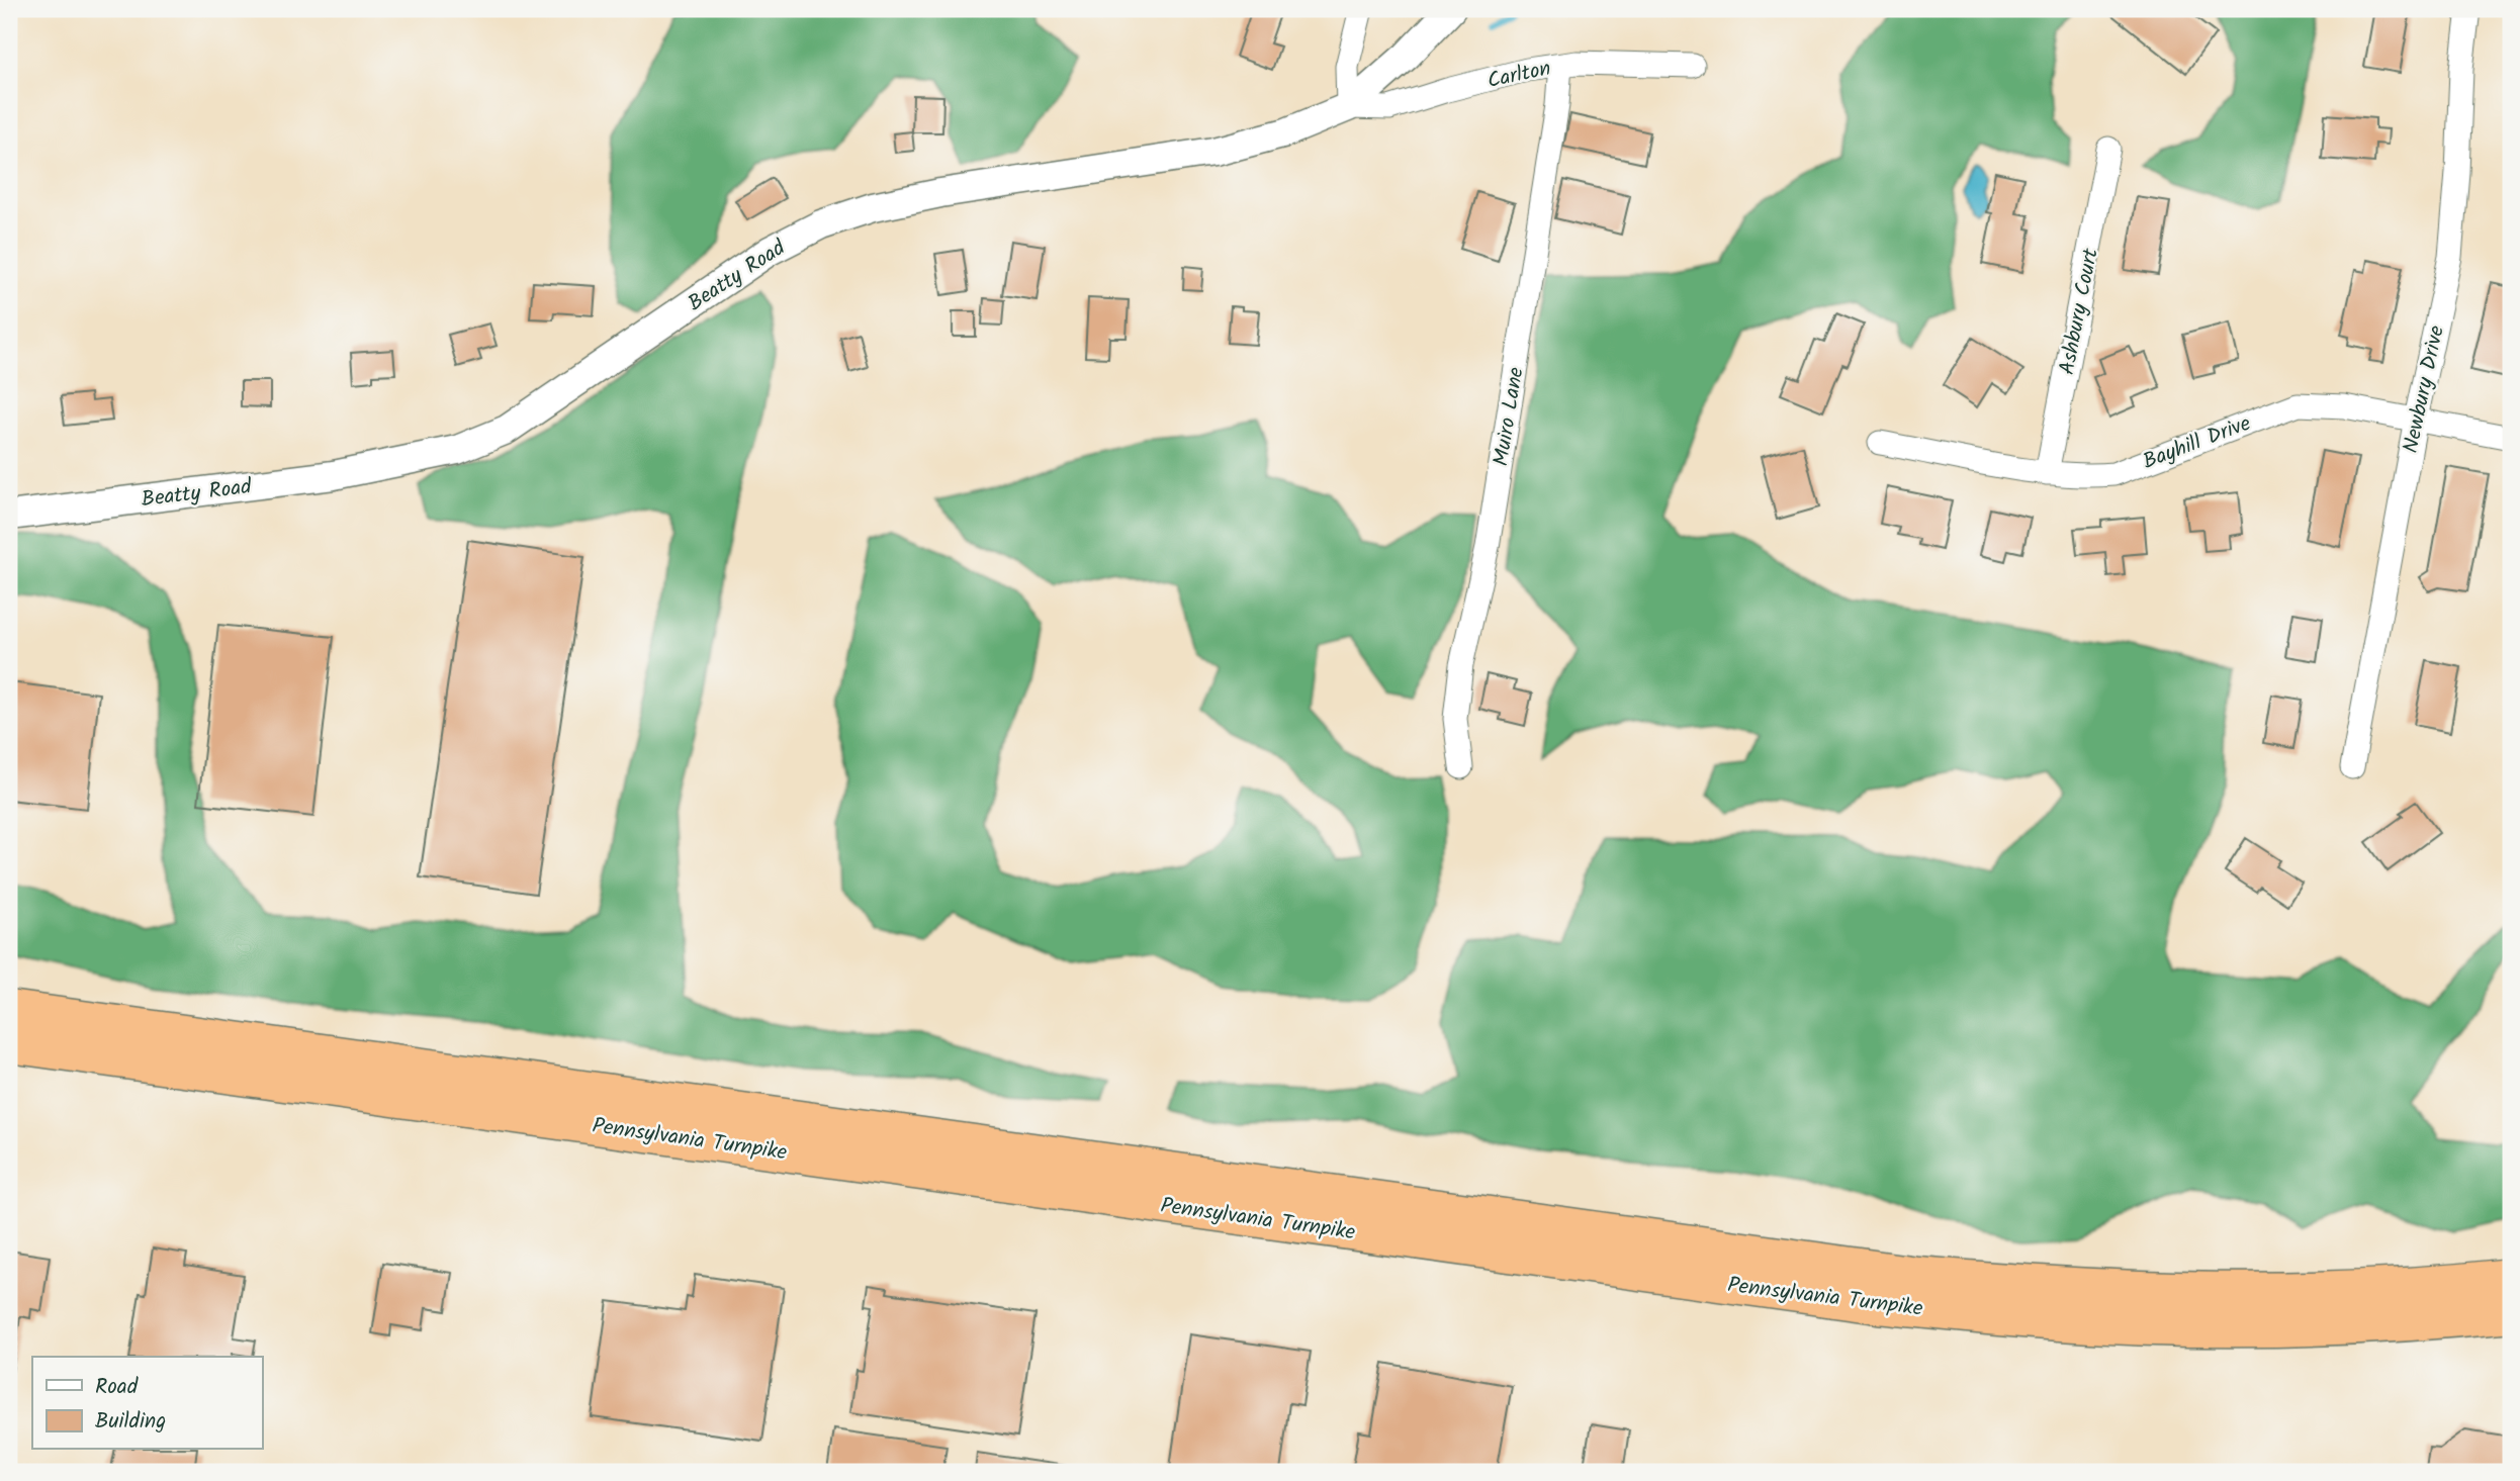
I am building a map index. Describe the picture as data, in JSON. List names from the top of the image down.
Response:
{
  "streets": {
    "highway": ["Pennsylvania Turnpike"],
    "street": [
      "Carlton",
      "Beatty Road",
      "Ashbury Court",
      "Newbury Drive",
      "Muiro Lane",
      "Bayhill Drive"
    ]
  },
  "crossings": [
    ["Carlton", "Beatty Road"],
    ["Carlton", "Muiro Lane"],
    ["Ashbury Court", "Bayhill Drive"],
    ["Newbury Drive", "Bayhill Drive"]
  ],
  "legend": ["Road", "Building"]
}
